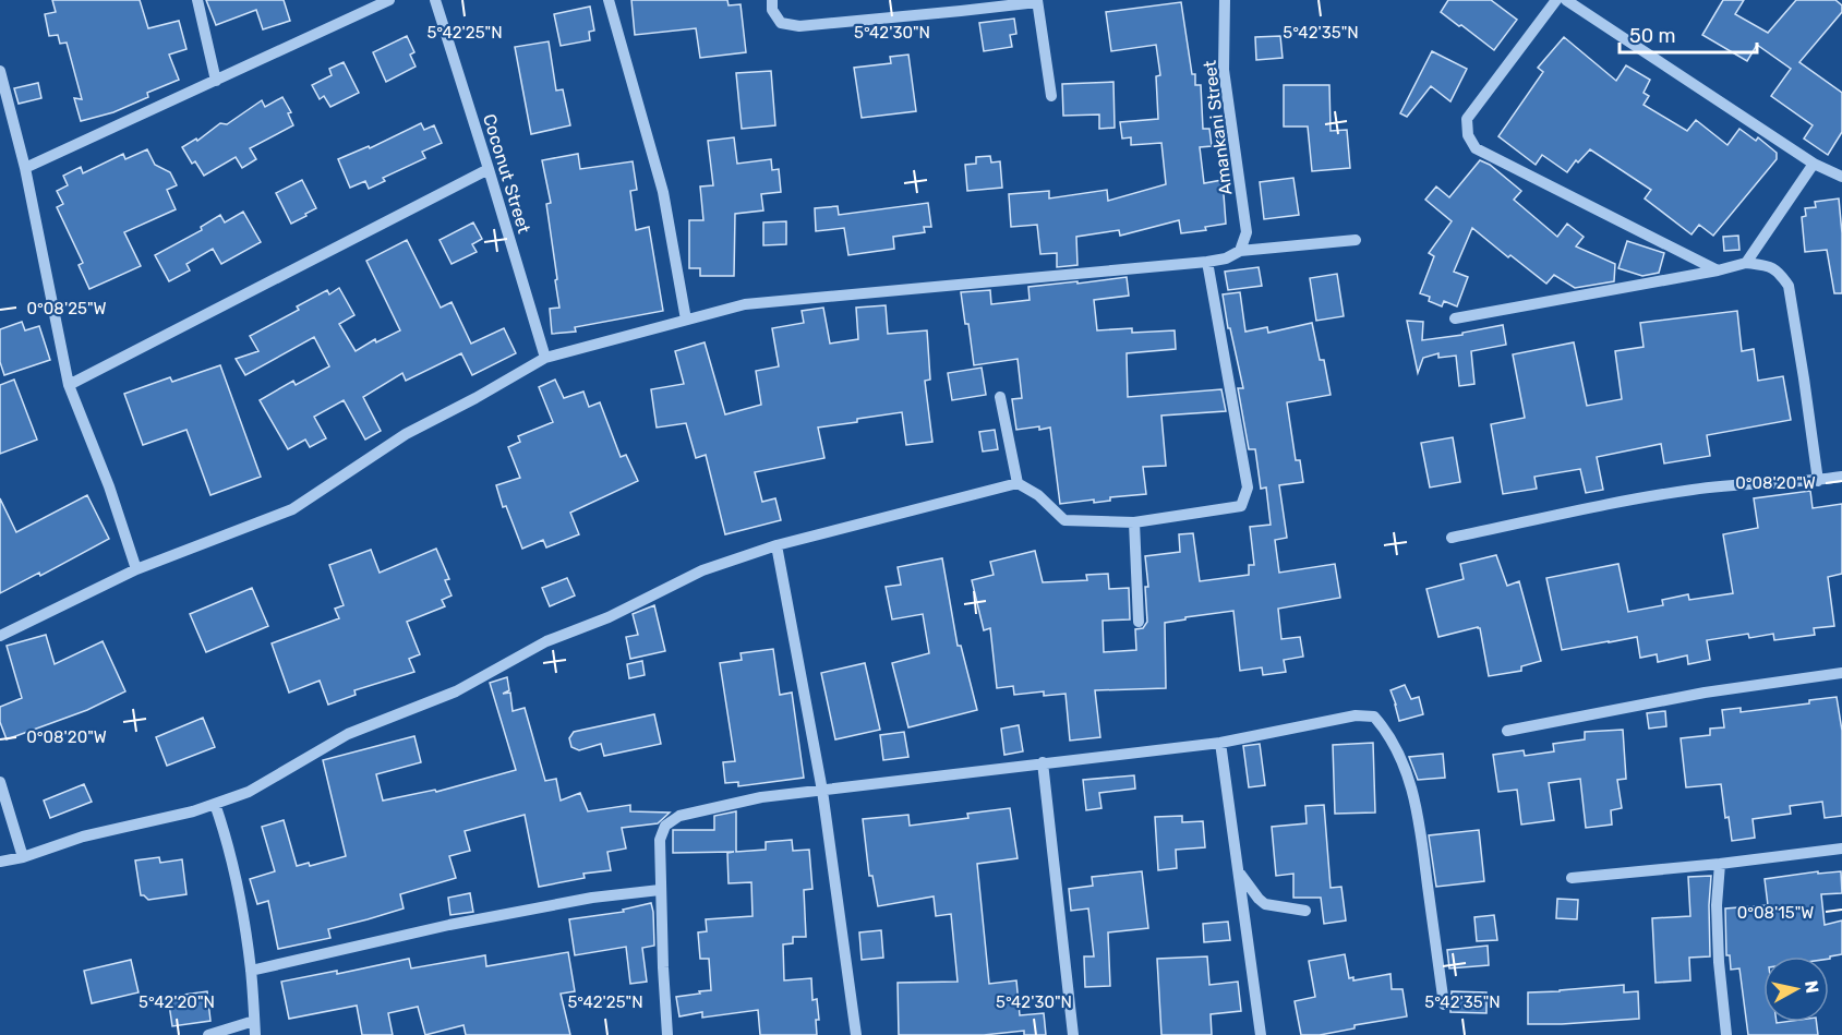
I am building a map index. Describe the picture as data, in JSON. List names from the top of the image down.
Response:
{
  "streets": {
    "street": ["Amankani Street", "Coconut Street"]
  },
  "scale_bar": "50 m",
  "north": "right",
  "coordinates": [
    "5°42'25\"N",
    "5°42'30\"N",
    "5°42'35\"N",
    "0°08'25\"W",
    "0°08'20\"W",
    "0°08'15\"W",
    "5°42'20\"N"
  ]
}
